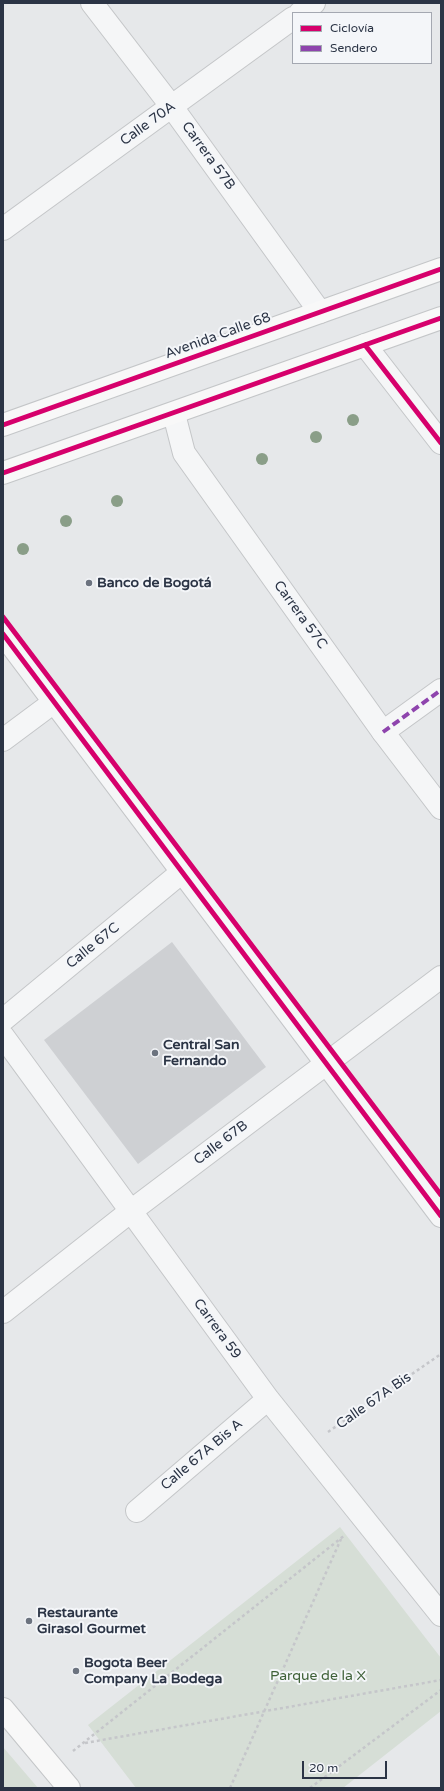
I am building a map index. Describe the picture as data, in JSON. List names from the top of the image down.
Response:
{
  "streets": {
    "main road": ["Avenida Calle 68"],
    "street": [
      "Calle 70A",
      "Carrera 57B",
      "Carrera 57C",
      "Calle 67C",
      "Calle 67B",
      "Carrera 59",
      "Calle 67A Bis A"
    ],
    "path": ["Calle 67A Bis"]
  },
  "crossings": [
    ["Calle 70A", "Carrera 57B"],
    ["Carrera 57B", "Avenida Calle 68"],
    ["Calle 67B", "Carrera 59"],
    ["Carrera 59", "Calle 67A Bis"],
    ["Carrera 59", "Calle 67A Bis A"]
  ],
  "parks": ["Parque de la X"],
  "places": [
    "Banco de Bogotá",
    "Central San Fernando",
    "Restaurante Girasol Gourmet",
    "Bogota Beer Company La Bodega"
  ],
  "legend": ["Ciclovía", "Sendero"],
  "scale_bar": "20 m"
}
